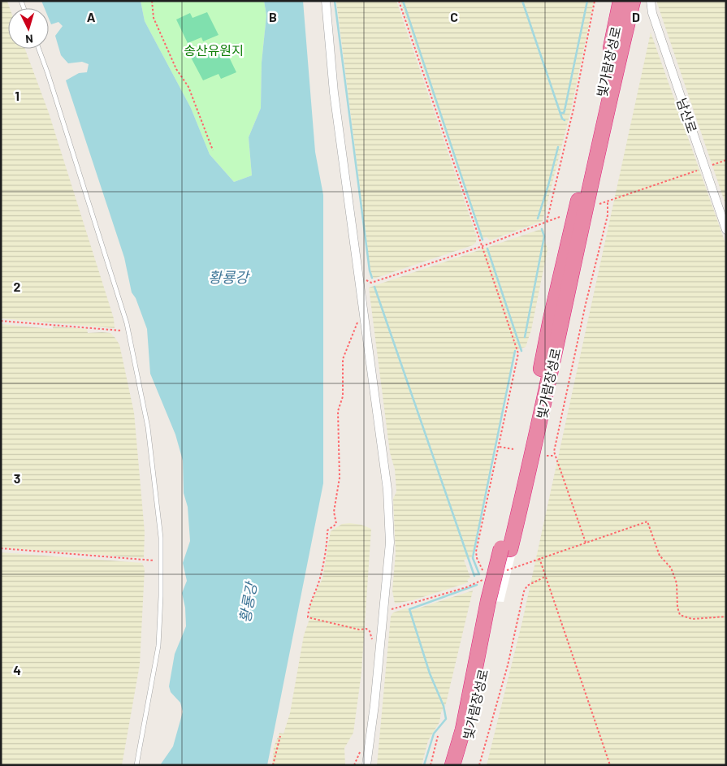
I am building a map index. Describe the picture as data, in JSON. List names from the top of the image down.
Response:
{
  "streets": {
    "highway": ["빛가람장성로"],
    "street": ["남산로"]
  },
  "water": ["황룡강"],
  "parks": ["송산유원지"],
  "north": "bottom",
  "grid": {
    "columns": [
      "A",
      "B",
      "C",
      "D"
    ],
    "rows": [
      "1",
      "2",
      "3",
      "4"
    ]
  }
}
